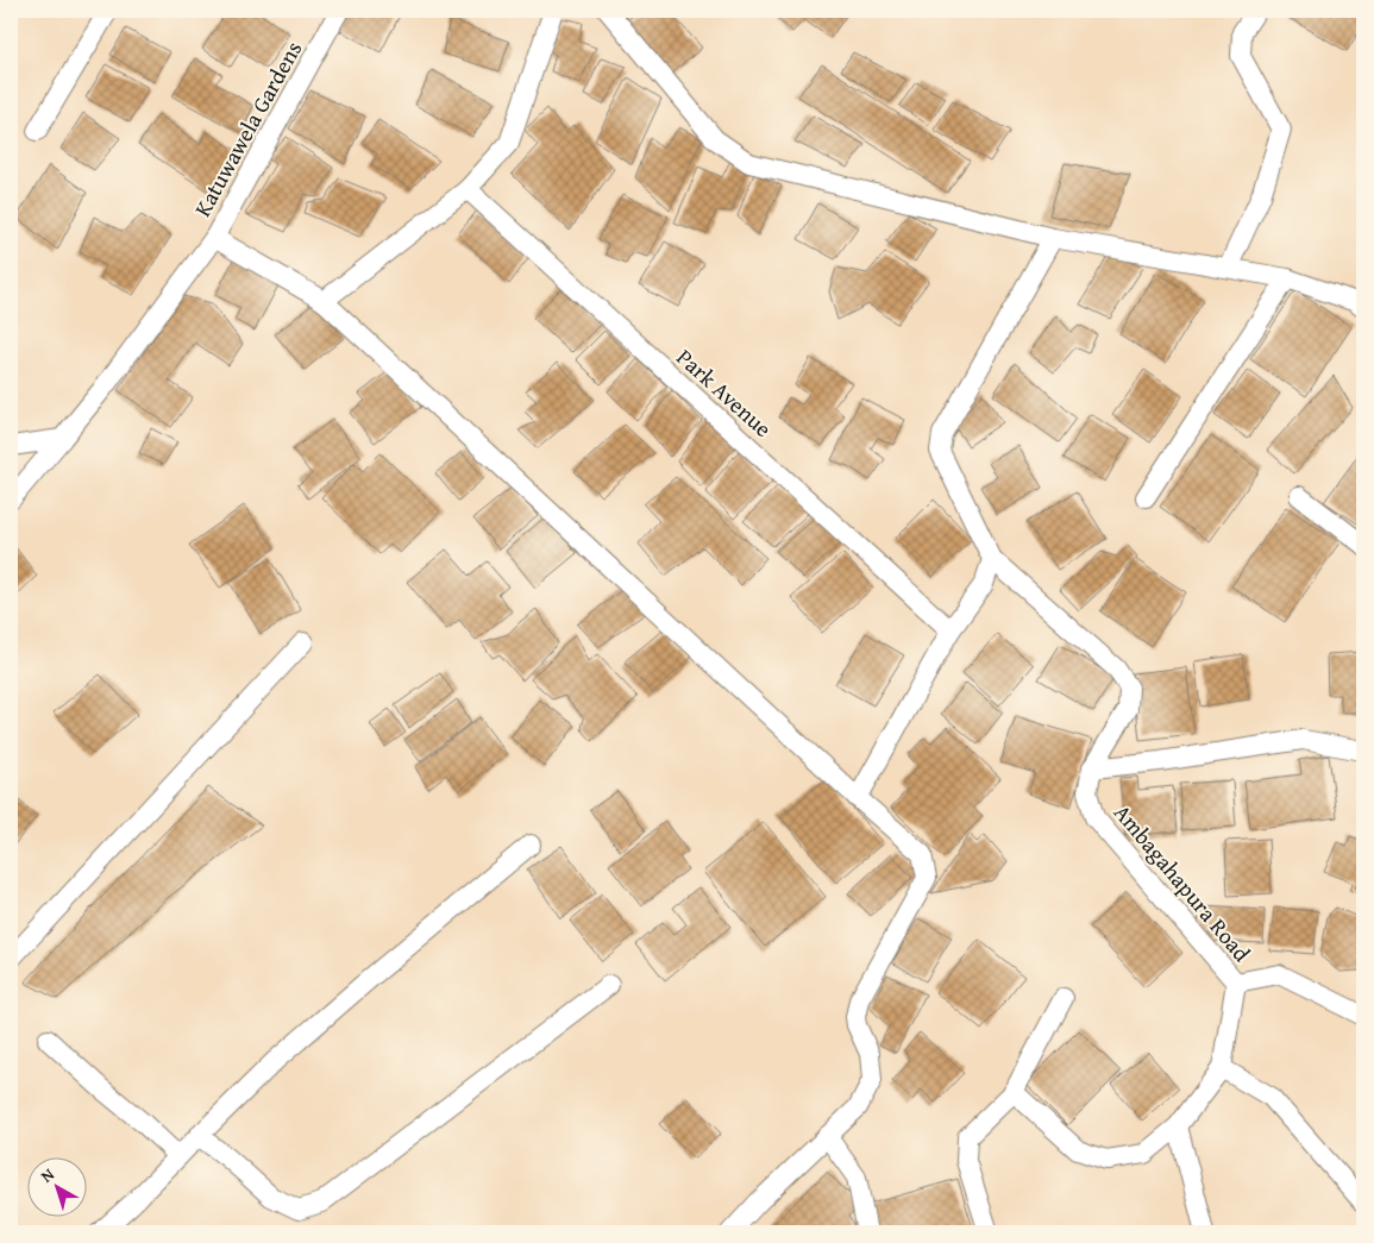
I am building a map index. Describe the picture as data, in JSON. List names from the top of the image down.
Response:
{
  "streets": {
    "street": ["Katuwawela Gardens", "Park Avenue", "Ambagahapura Road"]
  },
  "north": "top left"
}
